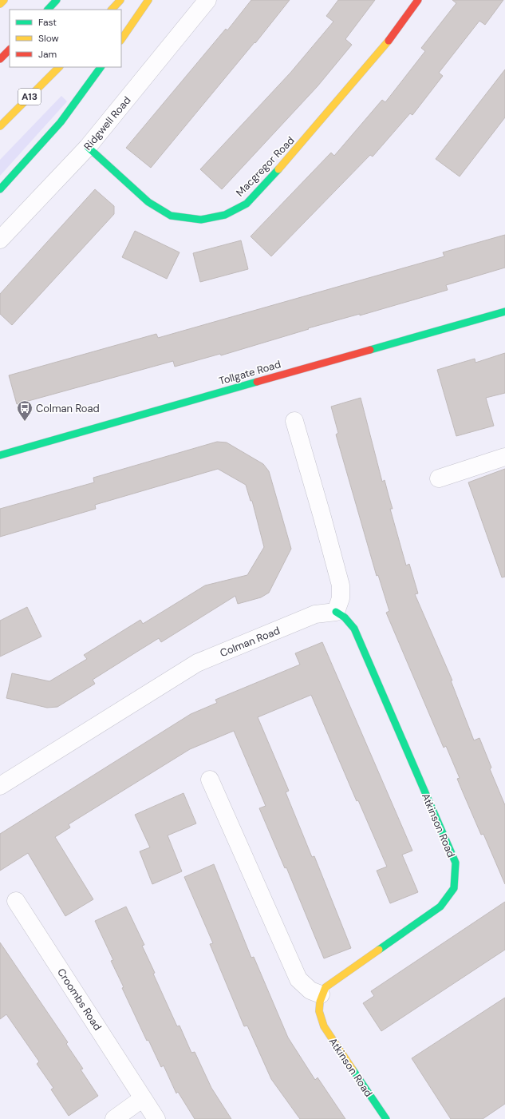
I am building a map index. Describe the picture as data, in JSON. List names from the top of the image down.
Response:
{
  "streets": {
    "main road": [
      "A13",
      "Macgregor Road",
      "Tollgate Road",
      "Atkinson Road"
    ],
    "street": ["Ridgwell Road", "Colman Road", "Croombs Road"]
  },
  "crossings": [
    ["Ridgwell Road", "Macgregor Road"],
    ["Colman Road", "Atkinson Road"]
  ],
  "places": {
    "bus stop": ["Colman Road"]
  },
  "legend": ["Fast", "Slow", "Jam"]
}
